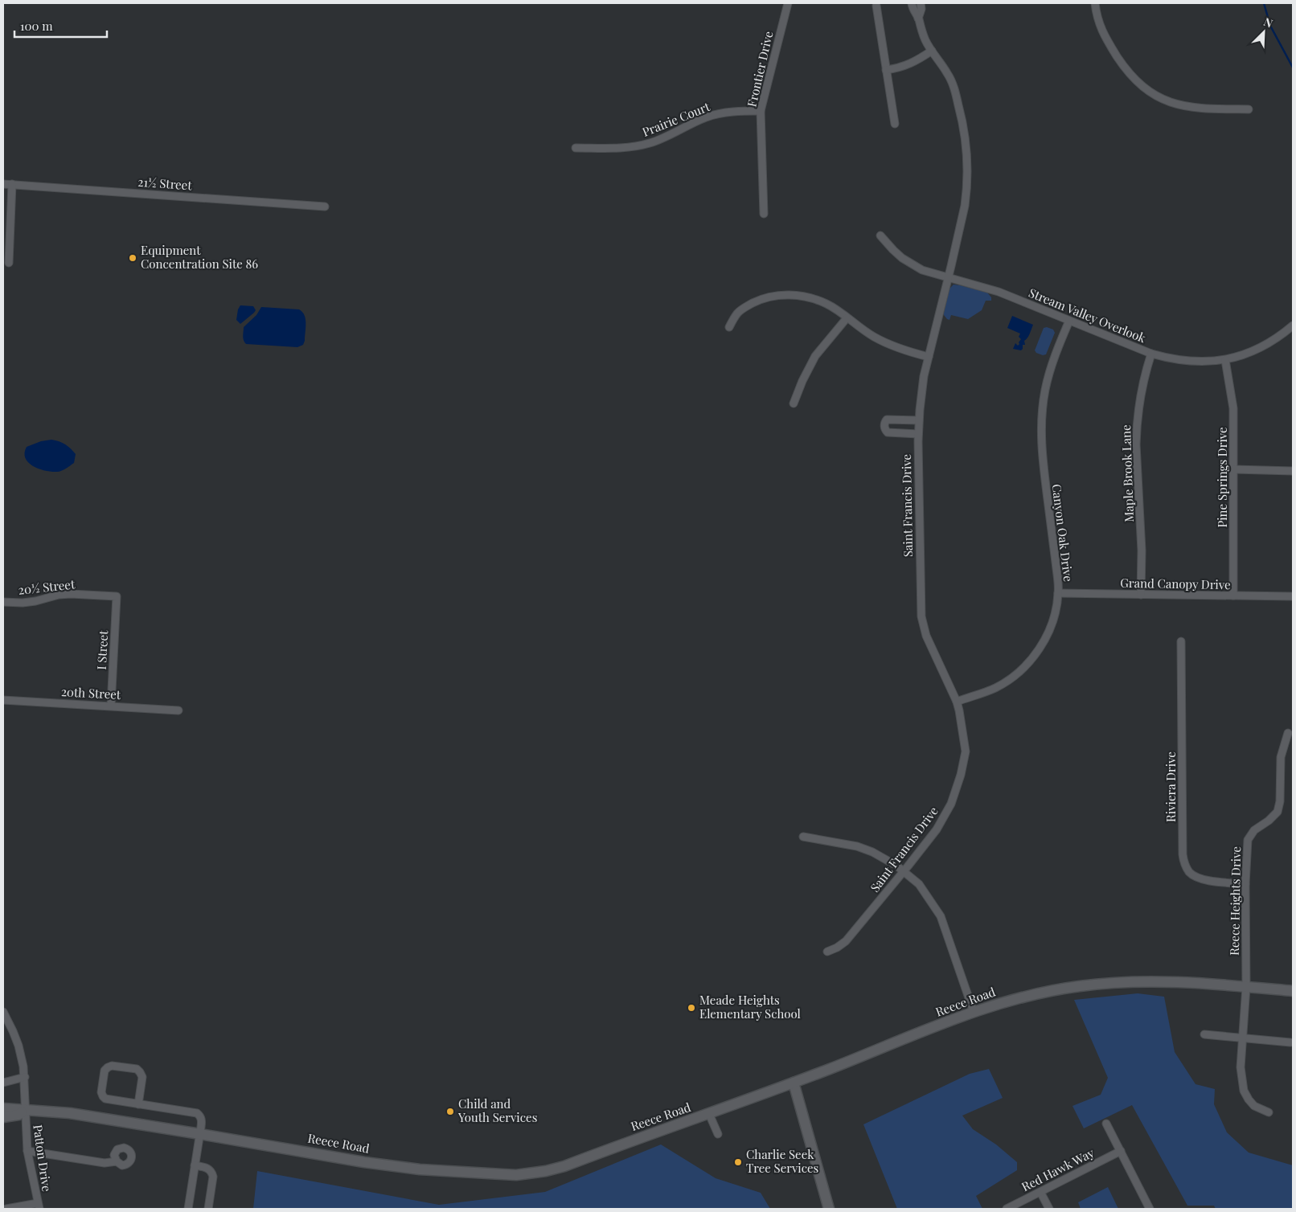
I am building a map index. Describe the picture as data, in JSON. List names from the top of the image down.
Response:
{
  "streets": {
    "main road": ["Reece Road"],
    "street": [
      "Frontier Drive",
      "Prairie Court",
      "21½ Street",
      "Stream Valley Overlook",
      "Maple Brook Lane",
      "Pine Springs Drive",
      "Saint Francis Drive",
      "Canyon Oak Drive",
      "Grand Canopy Drive",
      "20½ Street",
      "I Street",
      "20th Street",
      "Riviera Drive",
      "Reece Heights Drive",
      "Patton Drive",
      "Red Hawk Way"
    ]
  },
  "crossings": [
    ["Frontier Drive", "Prairie Court"],
    ["Stream Valley Overlook", "Maple Brook Lane"],
    ["Stream Valley Overlook", "Pine Springs Drive"],
    ["Stream Valley Overlook", "Saint Francis Drive"],
    ["Stream Valley Overlook", "Canyon Oak Drive"],
    ["Maple Brook Lane", "Grand Canopy Drive"],
    ["Pine Springs Drive", "Grand Canopy Drive"],
    ["Saint Francis Drive", "Canyon Oak Drive"],
    ["Canyon Oak Drive", "Grand Canopy Drive"],
    ["20½ Street", "I Street"],
    ["I Street", "20th Street"],
    ["Riviera Drive", "Reece Heights Drive"],
    ["Reece Heights Drive", "Reece Road"],
    ["Reece Road", "Patton Drive"]
  ],
  "places": [
    "Equipment Concentration Site 86",
    "Meade Heights Elementary School",
    "Child and Youth Services",
    "Charlie Seek Tree Services"
  ],
  "scale_bar": "100 m",
  "north": "top right"
}
